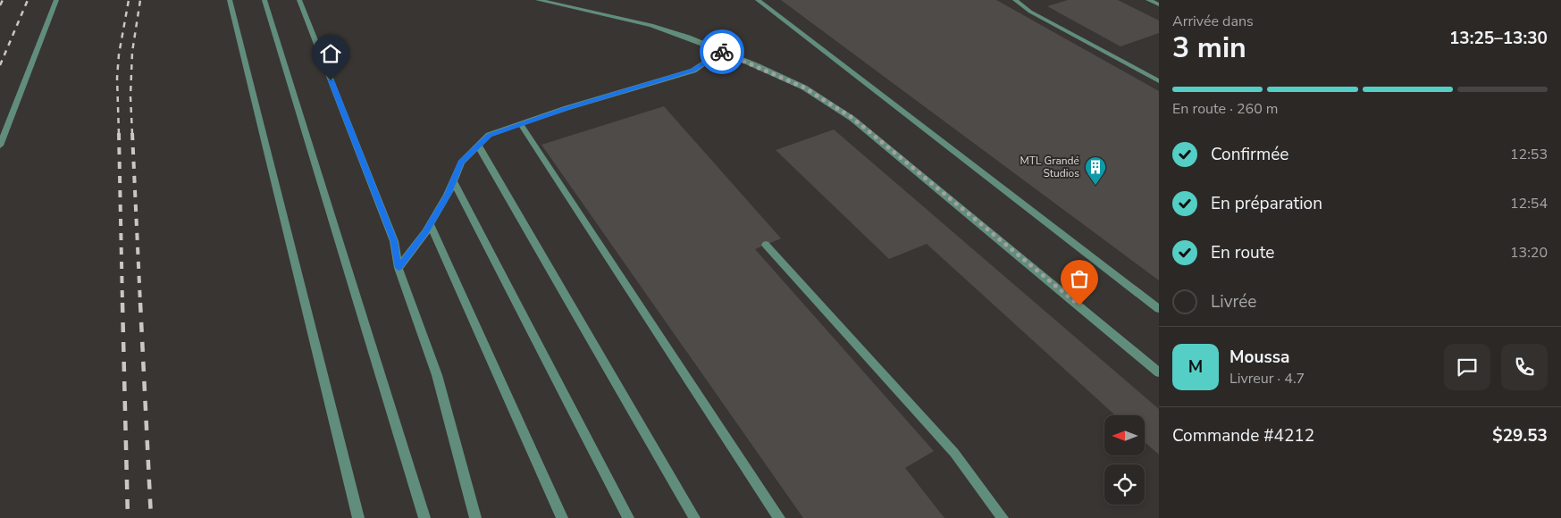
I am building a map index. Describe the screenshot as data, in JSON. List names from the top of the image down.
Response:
{
  "places": {
    "building": ["MTL Grandé Studios"]
  },
  "north": "left",
  "page": {
    "heading": ["3 min", "Arrivée dans", "13:25–13:30"],
    "panel": [
      "Moussa",
      "Livreur · 4.7",
      "Commande #4212",
      "$29.53"
    ],
    "bar": "En route · 260 m",
    "list": [
      ["Confirmée", "12:53"],
      ["En préparation", "12:54"],
      ["En route", "13:20"],
      "Livrée"
    ],
    "round": "M"
  }
}
